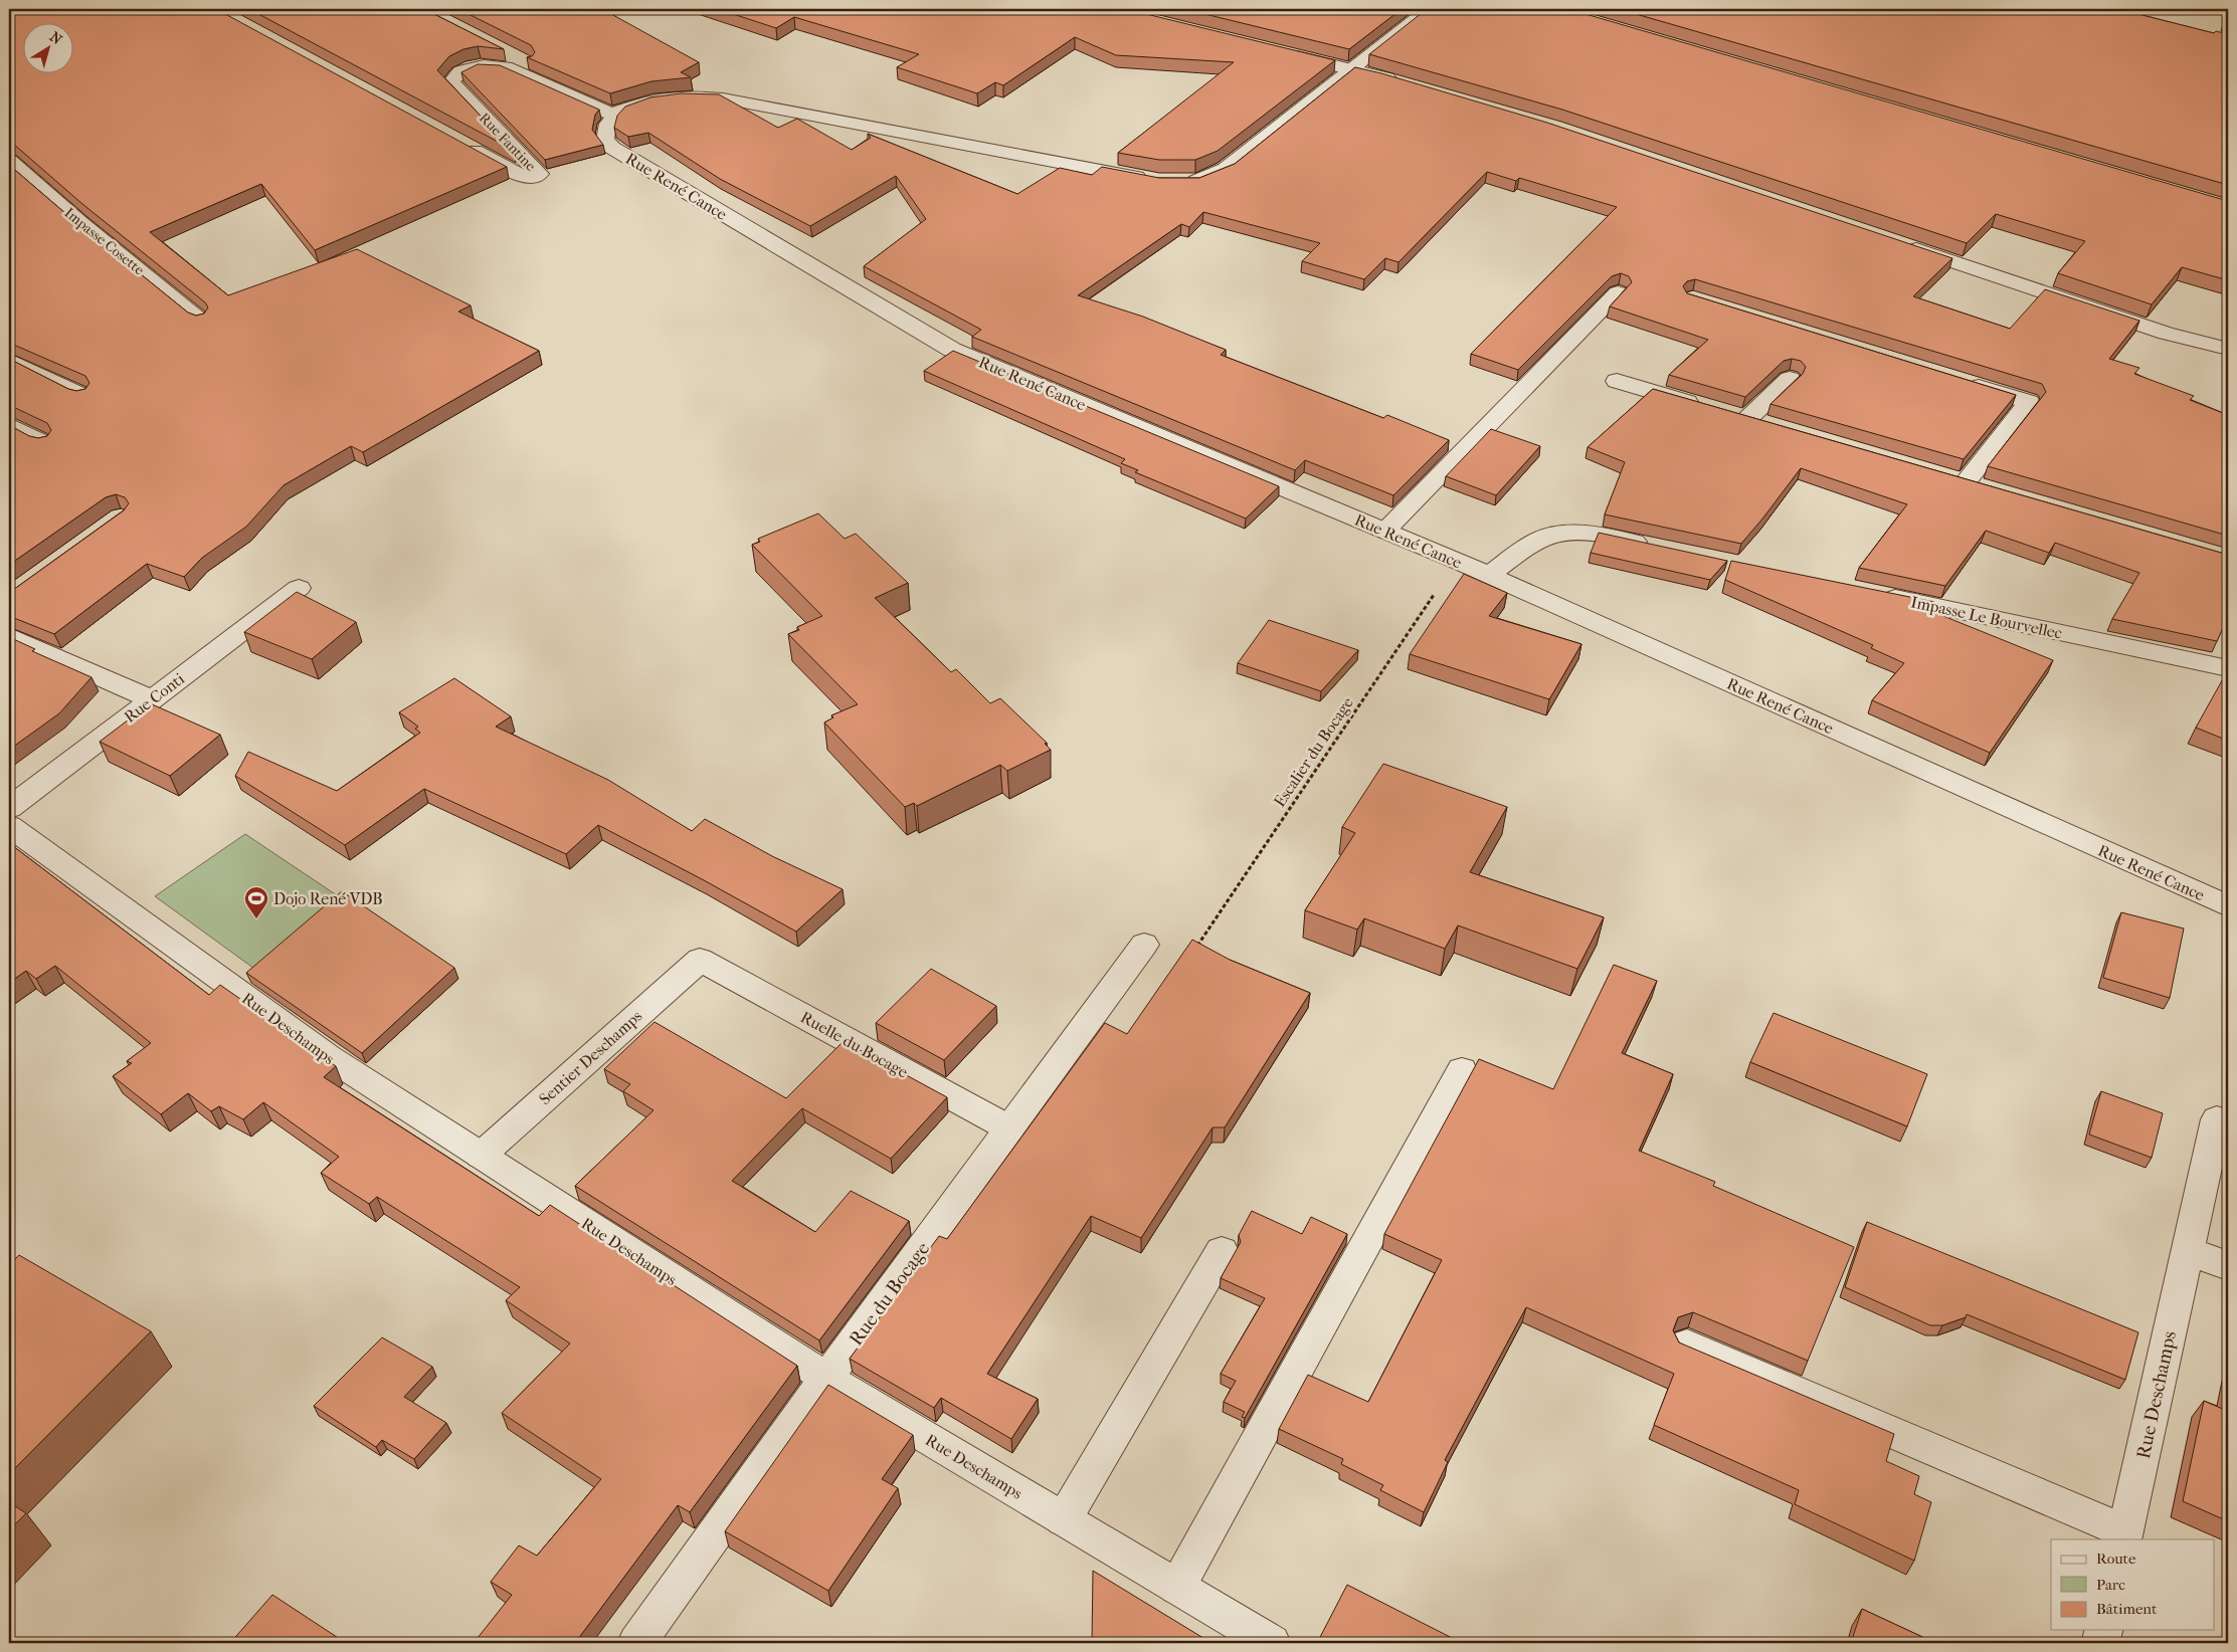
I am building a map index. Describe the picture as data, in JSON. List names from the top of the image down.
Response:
{
  "streets": {
    "street": [
      "Rue Fantine",
      "Rue René Cance",
      "Impasse Cosette",
      "Impasse Le Bourvellec",
      "Rue Conti",
      "Rue Deschamps",
      "Ruelle du Bocage",
      "Sentier Deschamps",
      "Rue du Bocage"
    ],
    "path": ["Escalier du Bocage"]
  },
  "crossings": [
    ["Rue Fantine", "Rue René Cance"],
    ["Rue René Cance", "Escalier du Bocage"],
    ["Rue Deschamps", "Sentier Deschamps"],
    ["Rue Deschamps", "Rue du Bocage"],
    ["Ruelle du Bocage", "Sentier Deschamps"],
    ["Ruelle du Bocage", "Rue du Bocage"]
  ],
  "places": {
    "sports": ["Dojo René VDB"]
  },
  "legend": ["Route", "Parc", "Bâtiment"],
  "north": "top right"
}
